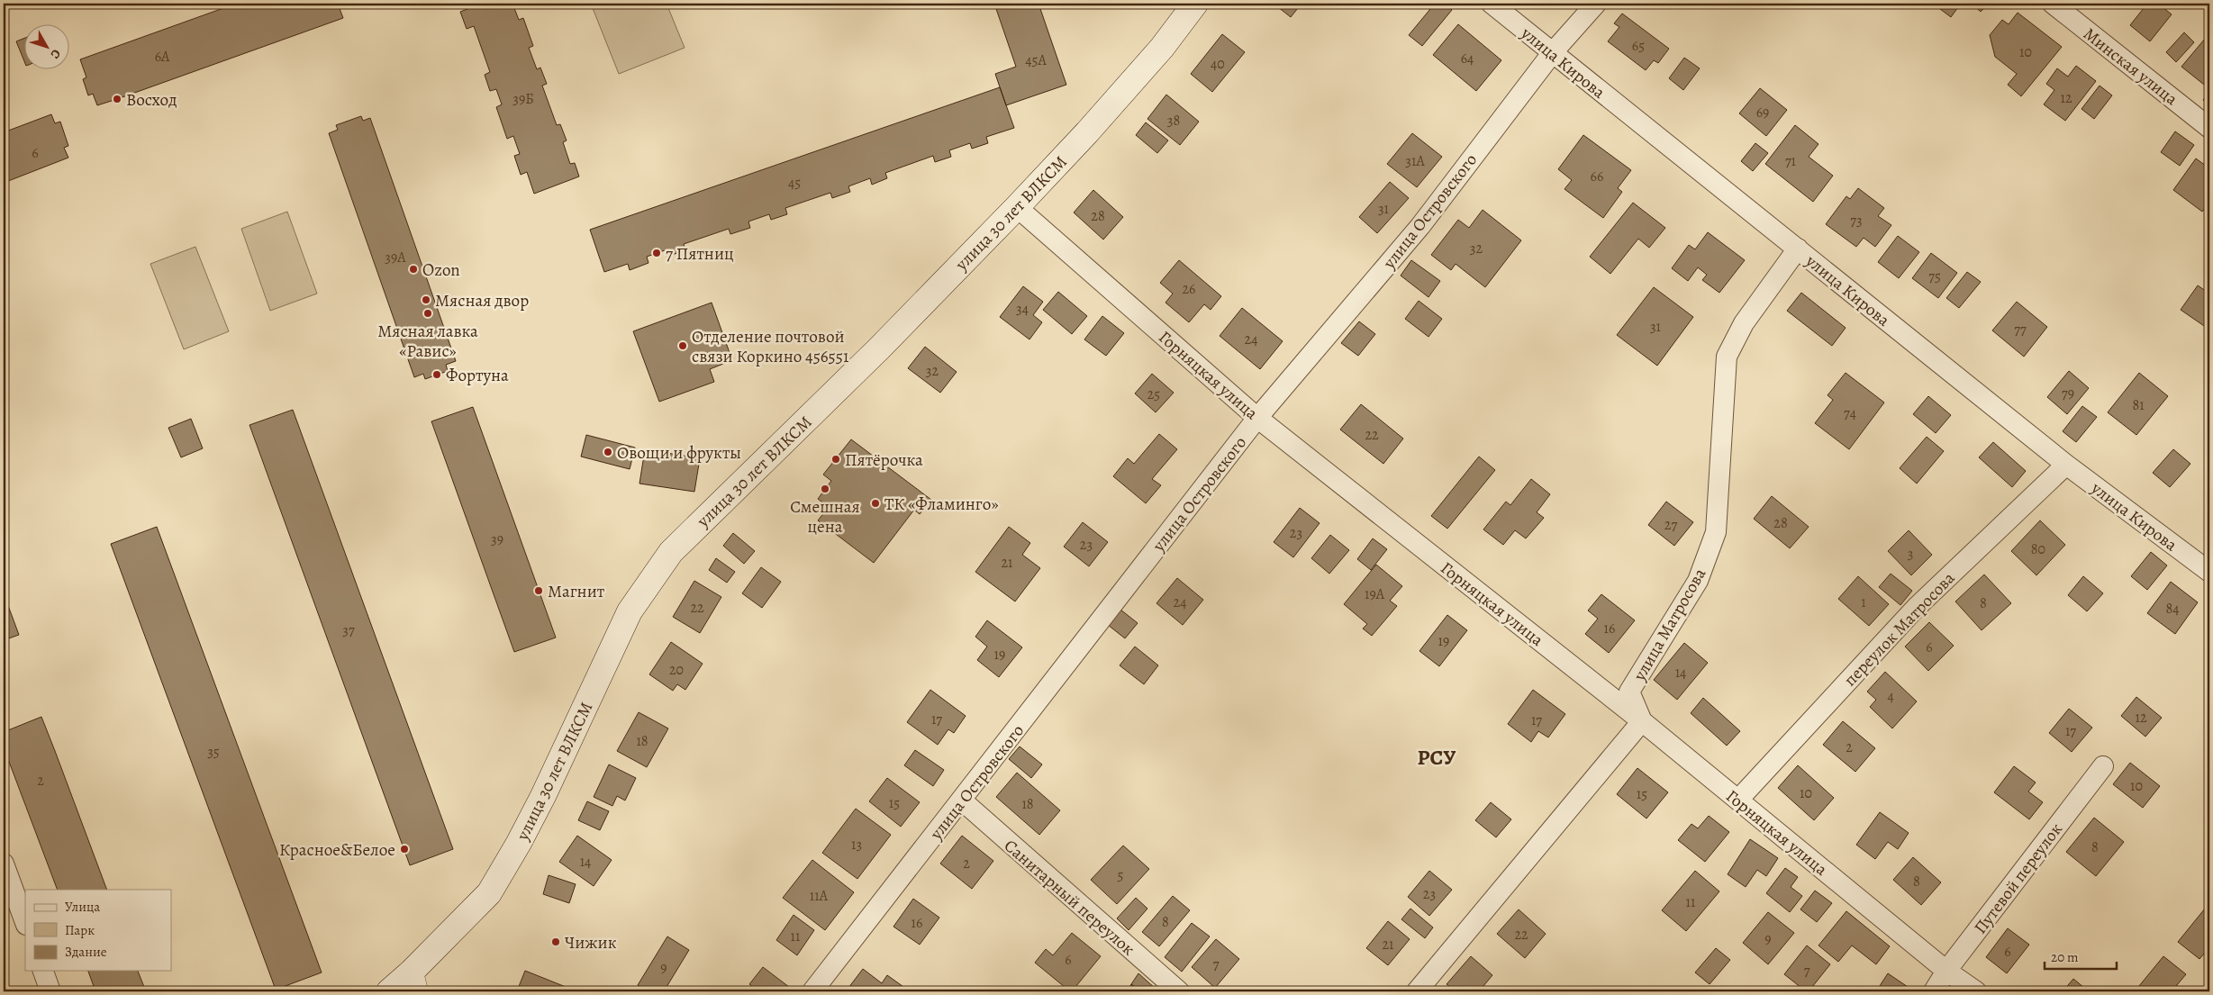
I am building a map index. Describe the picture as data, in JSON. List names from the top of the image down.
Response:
{
  "streets": {
    "main road": ["улица 30 лет ВЛКСМ"],
    "street": [
      "улица Кирова",
      "Минская улица",
      "улица Островского",
      "Горняцкая улица",
      "улица Матросова",
      "переулок Матросова",
      "Путевой переулок",
      "Санитарный переулок"
    ]
  },
  "crossings": [
    ["улица Кирова", "улица Островского"],
    ["улица Кирова", "улица Матросова"],
    ["улица Кирова", "переулок Матросова"],
    ["улица Островского", "Горняцкая улица"],
    ["улица Островского", "Санитарный переулок"],
    ["улица 30 лет ВЛКСМ", "Горняцкая улица"],
    ["Горняцкая улица", "улица Матросова"],
    ["Горняцкая улица", "переулок Матросова"],
    ["Горняцкая улица", "Путевой переулок"]
  ],
  "districts": ["РСУ"],
  "places": [
    "Восход",
    "7 Пятниц",
    "Ozon",
    "Мясная двор",
    "Мясная лавка «Равис»",
    "Отделение почтовой связи Коркино 456551",
    "Фортуна",
    "Овощи и фрукты",
    "Пятёрочка",
    "Смешная цена",
    "ТК «Фламинго»",
    "Магнит",
    "Красное&Белое",
    "Чижик"
  ],
  "house_numbers": [
    "65",
    "10",
    "6А",
    "64",
    "45А",
    "40",
    "12",
    "39Б",
    "69",
    "38",
    "6",
    "31А",
    "71",
    "66",
    "45",
    "31",
    "28",
    "73",
    "32",
    "39А",
    "75",
    "26",
    "34",
    "31",
    "77",
    "24",
    "32",
    "79",
    "25",
    "81",
    "74",
    "22",
    "28",
    "27",
    "23",
    "39",
    "23",
    "80",
    "3",
    "21",
    "19А",
    "24",
    "1",
    "8",
    "22",
    "84",
    "16",
    "37",
    "19",
    "6",
    "19",
    "20",
    "14",
    "4",
    "12",
    "17",
    "17",
    "17",
    "18",
    "2",
    "35",
    "2",
    "10",
    "10",
    "15",
    "15",
    "18",
    "13",
    "8",
    "14",
    "2",
    "5",
    "8",
    "23",
    "11А",
    "11",
    "8",
    "16",
    "22",
    "11",
    "9",
    "21",
    "6",
    "6",
    "7",
    "9",
    "7"
  ],
  "legend": ["Улица", "Парк", "Здание"],
  "scale_bar": "20 m",
  "north": "bottom right"
}
